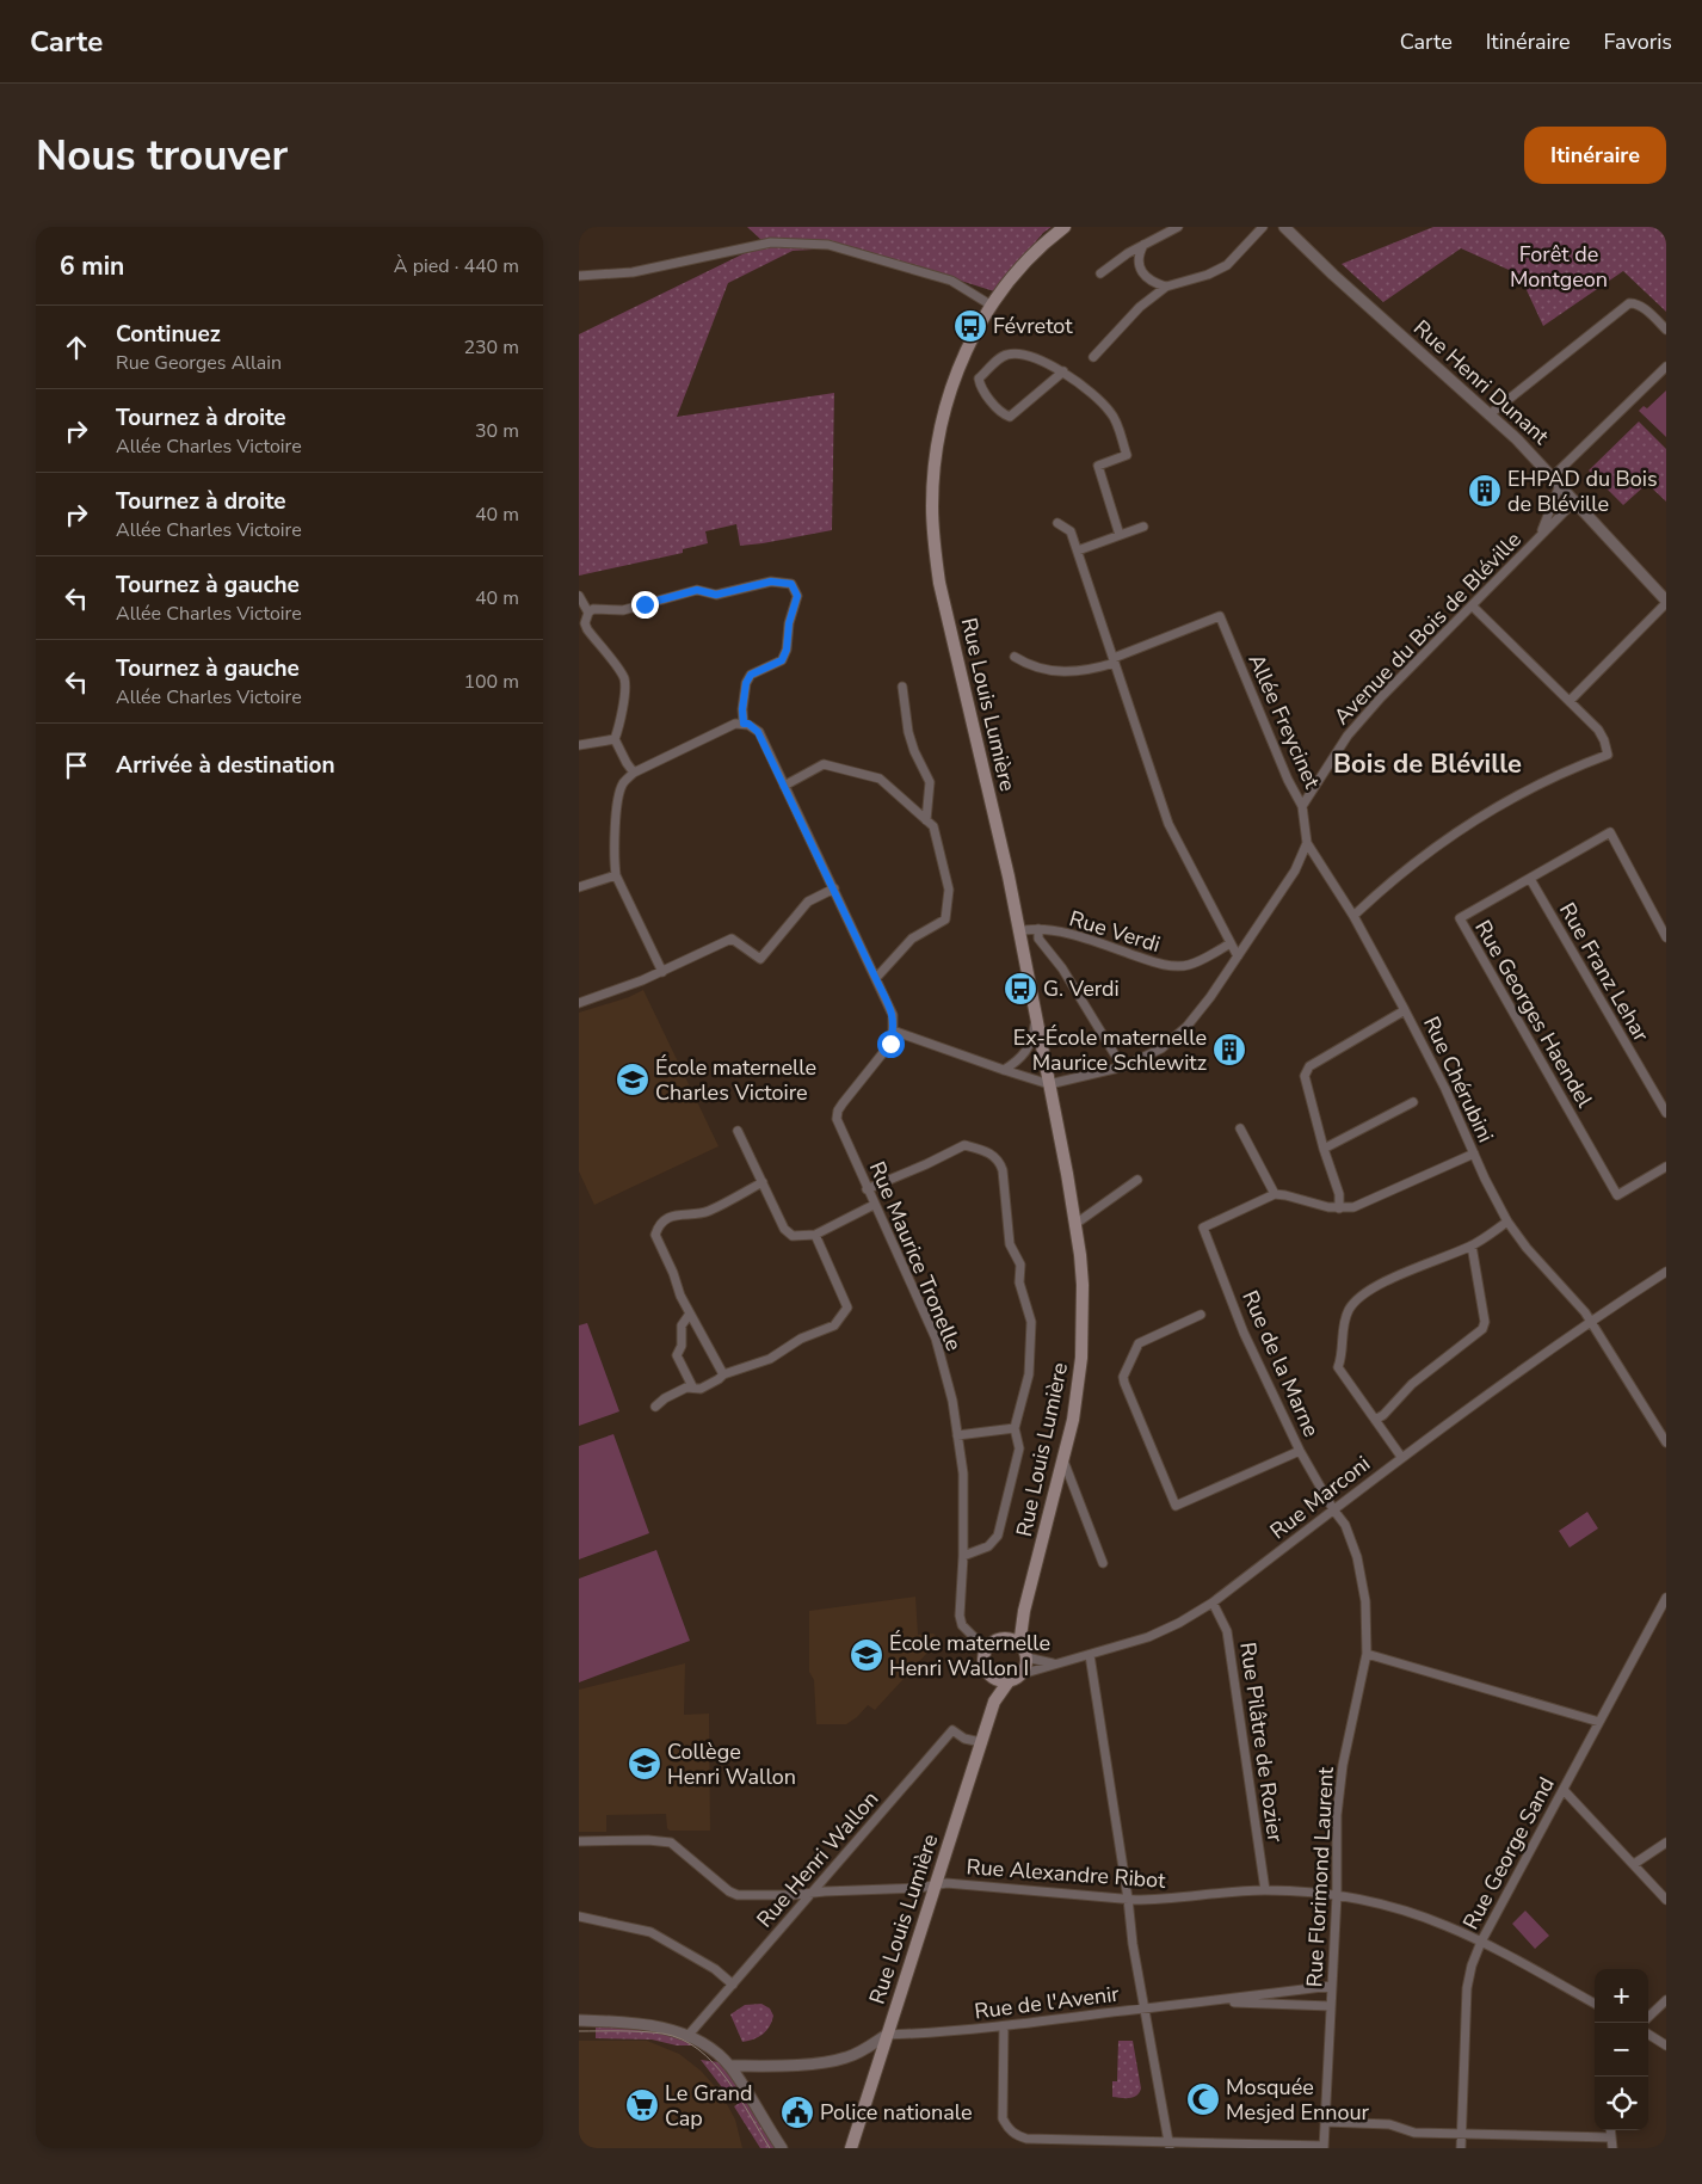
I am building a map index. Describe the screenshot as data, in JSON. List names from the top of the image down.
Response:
{
  "streets": {
    "main road": ["Rue Louis Lumière"],
    "street": [
      "Rue Henri Dunant",
      "Avenue du Bois de Bléville",
      "Allée Freycinet",
      "Rue Verdi",
      "Rue Franz Lehar",
      "Rue Georges Haendel",
      "Rue Chérubini",
      "Rue Maurice Tronelle",
      "Rue de la Marne",
      "Rue Marconi",
      "Rue Pilâtre de Rozier",
      "Rue George Sand",
      "Rue Henri Wallon",
      "Rue Alexandre Ribot",
      "Rue Florimond Laurent",
      "Rue de l'Avenir"
    ]
  },
  "crossings": [
    ["Rue Henri Dunant", "Avenue du Bois de Bléville"],
    ["Avenue du Bois de Bléville", "Allée Freycinet"],
    ["Rue Louis Lumière", "Rue Verdi"],
    ["Rue Louis Lumière", "Rue Maurice Tronelle"],
    ["Rue Louis Lumière", "Rue Marconi"],
    ["Rue Louis Lumière", "Rue Henri Wallon"],
    ["Rue Louis Lumière", "Rue Alexandre Ribot"],
    ["Rue Louis Lumière", "Rue de l'Avenir"],
    ["Allée Freycinet", "Rue Chérubini"],
    ["Rue Franz Lehar", "Rue Georges Haendel"],
    ["Rue Chérubini", "Rue Marconi"],
    ["Rue Maurice Tronelle", "Rue Marconi"],
    ["Rue de la Marne", "Rue Marconi"],
    ["Rue de la Marne", "Rue Florimond Laurent"],
    ["Rue Marconi", "Rue Pilâtre de Rozier"],
    ["Rue Marconi", "Rue Florimond Laurent"],
    ["Rue Pilâtre de Rozier", "Rue Alexandre Ribot"],
    ["Rue George Sand", "Rue Alexandre Ribot"],
    ["Rue Henri Wallon", "Rue Alexandre Ribot"],
    ["Rue Alexandre Ribot", "Rue Florimond Laurent"],
    ["Rue Florimond Laurent", "Rue de l'Avenir"]
  ],
  "districts": ["Bois de Bléville"],
  "parks": ["Forêt de Montgeon"],
  "places": {
    "bus stop": ["Févretot", "G. Verdi"],
    "building": ["EHPAD du Bois de Bléville", "Ex-École maternelle Maurice Schlewitz"],
    "school or university": ["École maternelle Charles Victoire", "École maternelle Henri Wallon I", "Collège Henri Wallon"],
    "mosque": ["Mosquée Mesjed Ennour"],
    "supermarket": ["Le Grand Cap"],
    "public building": ["Police nationale"]
  },
  "page": {
    "header": "Carte",
    "nav": ["Carte", "Itinéraire", "Favoris"],
    "buttons": "Itinéraire",
    "title": "Nous trouver",
    "heading": ["6 min", "À pied · 440 m"],
    "list": [
      ["Continuez", "Rue Georges Allain", "230 m"],
      ["Tournez à droite", "Allée Charles Victoire", "30 m"],
      ["Tournez à droite", "Allée Charles Victoire", "40 m"],
      ["Tournez à gauche", "Allée Charles Victoire", "40 m"],
      ["Tournez à gauche", "Allée Charles Victoire", "100 m"],
      "Arrivée à destination"
    ],
    "map_buttons": ["+", "−"]
  }
}
